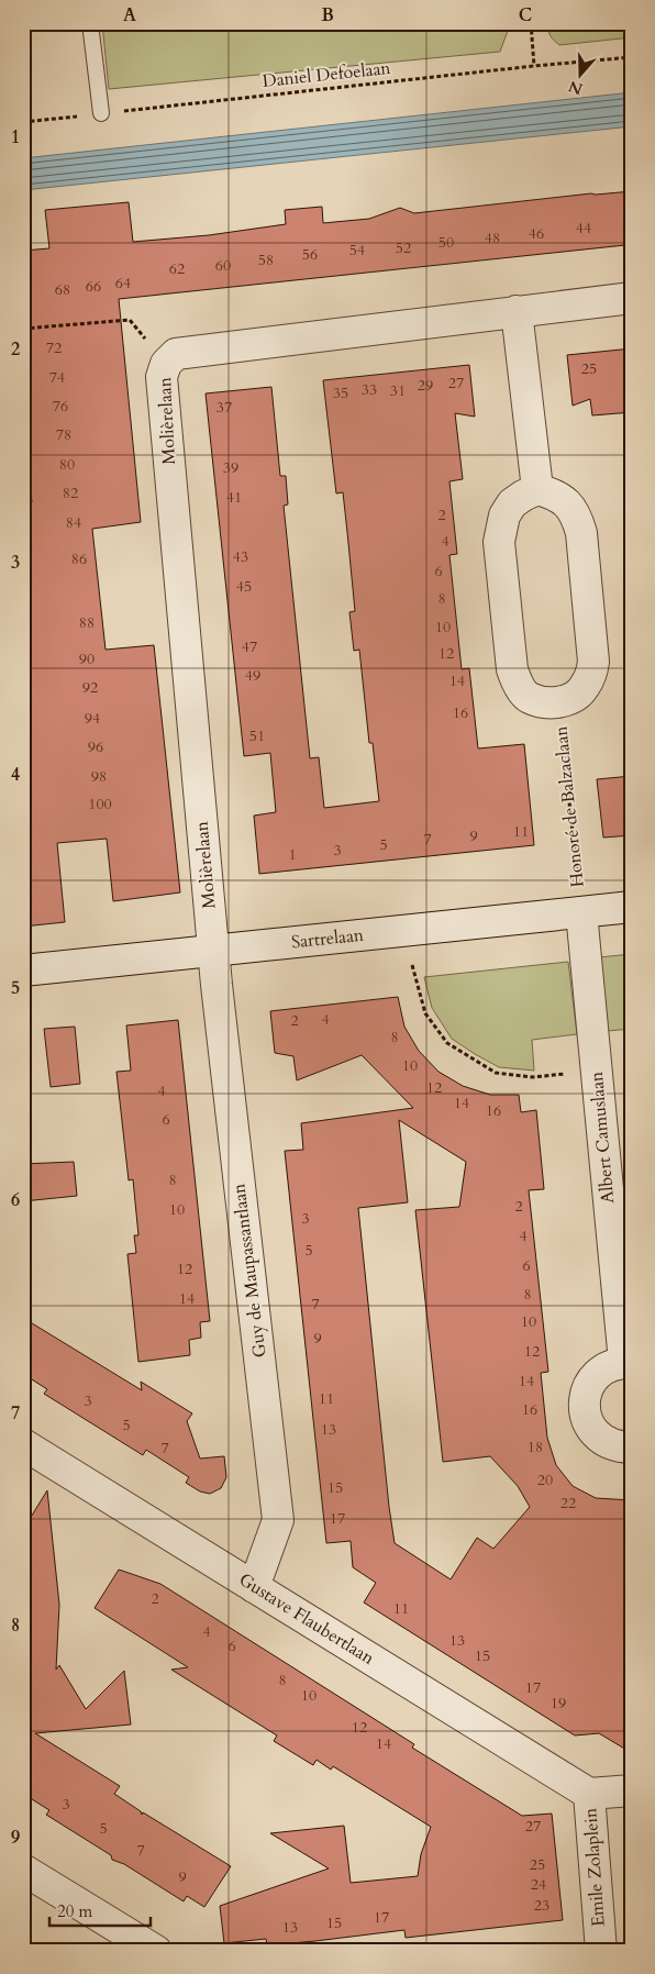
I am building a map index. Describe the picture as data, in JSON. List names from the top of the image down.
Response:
{
  "streets": {
    "street": [
      "Molièrelaan",
      "Honoré de Balzaclaan",
      "Sartrelaan",
      "Albert Camuslaan",
      "Guy de Maupassantlaan",
      "Gustave Flaubertlaan",
      "Emile Zolaplein"
    ],
    "path": ["Daniel Defoelaan"]
  },
  "crossings": [
    ["Molièrelaan", "Sartrelaan"],
    ["Molièrelaan", "Guy de Maupassantlaan"],
    ["Honoré de Balzaclaan", "Sartrelaan"],
    ["Honoré de Balzaclaan", "Albert Camuslaan"],
    ["Sartrelaan", "Albert Camuslaan"],
    ["Sartrelaan", "Guy de Maupassantlaan"],
    ["Guy de Maupassantlaan", "Gustave Flaubertlaan"],
    ["Gustave Flaubertlaan", "Emile Zolaplein"]
  ],
  "house_numbers": [
    "44",
    "46",
    "48",
    "50",
    "52",
    "54",
    "56",
    "58",
    "60",
    "62",
    "64",
    "66",
    "68",
    "72",
    "25",
    "74",
    "27",
    "29",
    "33",
    "31",
    "35",
    "76",
    "37",
    "78",
    "80",
    "39",
    "82",
    "41",
    "2",
    "84",
    "4",
    "43",
    "86",
    "6",
    "45",
    "8",
    "88",
    "10",
    "47",
    "12",
    "90",
    "49",
    "14",
    "92",
    "16",
    "94",
    "51",
    "96",
    "98",
    "100",
    "11",
    "9",
    "7",
    "5",
    "3",
    "1",
    "4",
    "2",
    "8",
    "10",
    "12",
    "4",
    "14",
    "16",
    "6",
    "8",
    "2",
    "10",
    "3",
    "4",
    "5",
    "6",
    "12",
    "8",
    "14",
    "7",
    "10",
    "9",
    "12",
    "14",
    "11",
    "3",
    "16",
    "5",
    "13",
    "18",
    "7",
    "20",
    "15",
    "22",
    "17",
    "2",
    "11",
    "4",
    "13",
    "6",
    "15",
    "8",
    "17",
    "10",
    "19",
    "12",
    "14",
    "3",
    "27",
    "5",
    "7",
    "25",
    "9",
    "24",
    "23",
    "17",
    "15",
    "13"
  ],
  "scale_bar": "20 m",
  "north": "bottom",
  "grid": {
    "columns": ["A", "B", "C"],
    "rows": [
      "1",
      "2",
      "3",
      "4",
      "5",
      "6",
      "7",
      "8",
      "9"
    ]
  }
}
